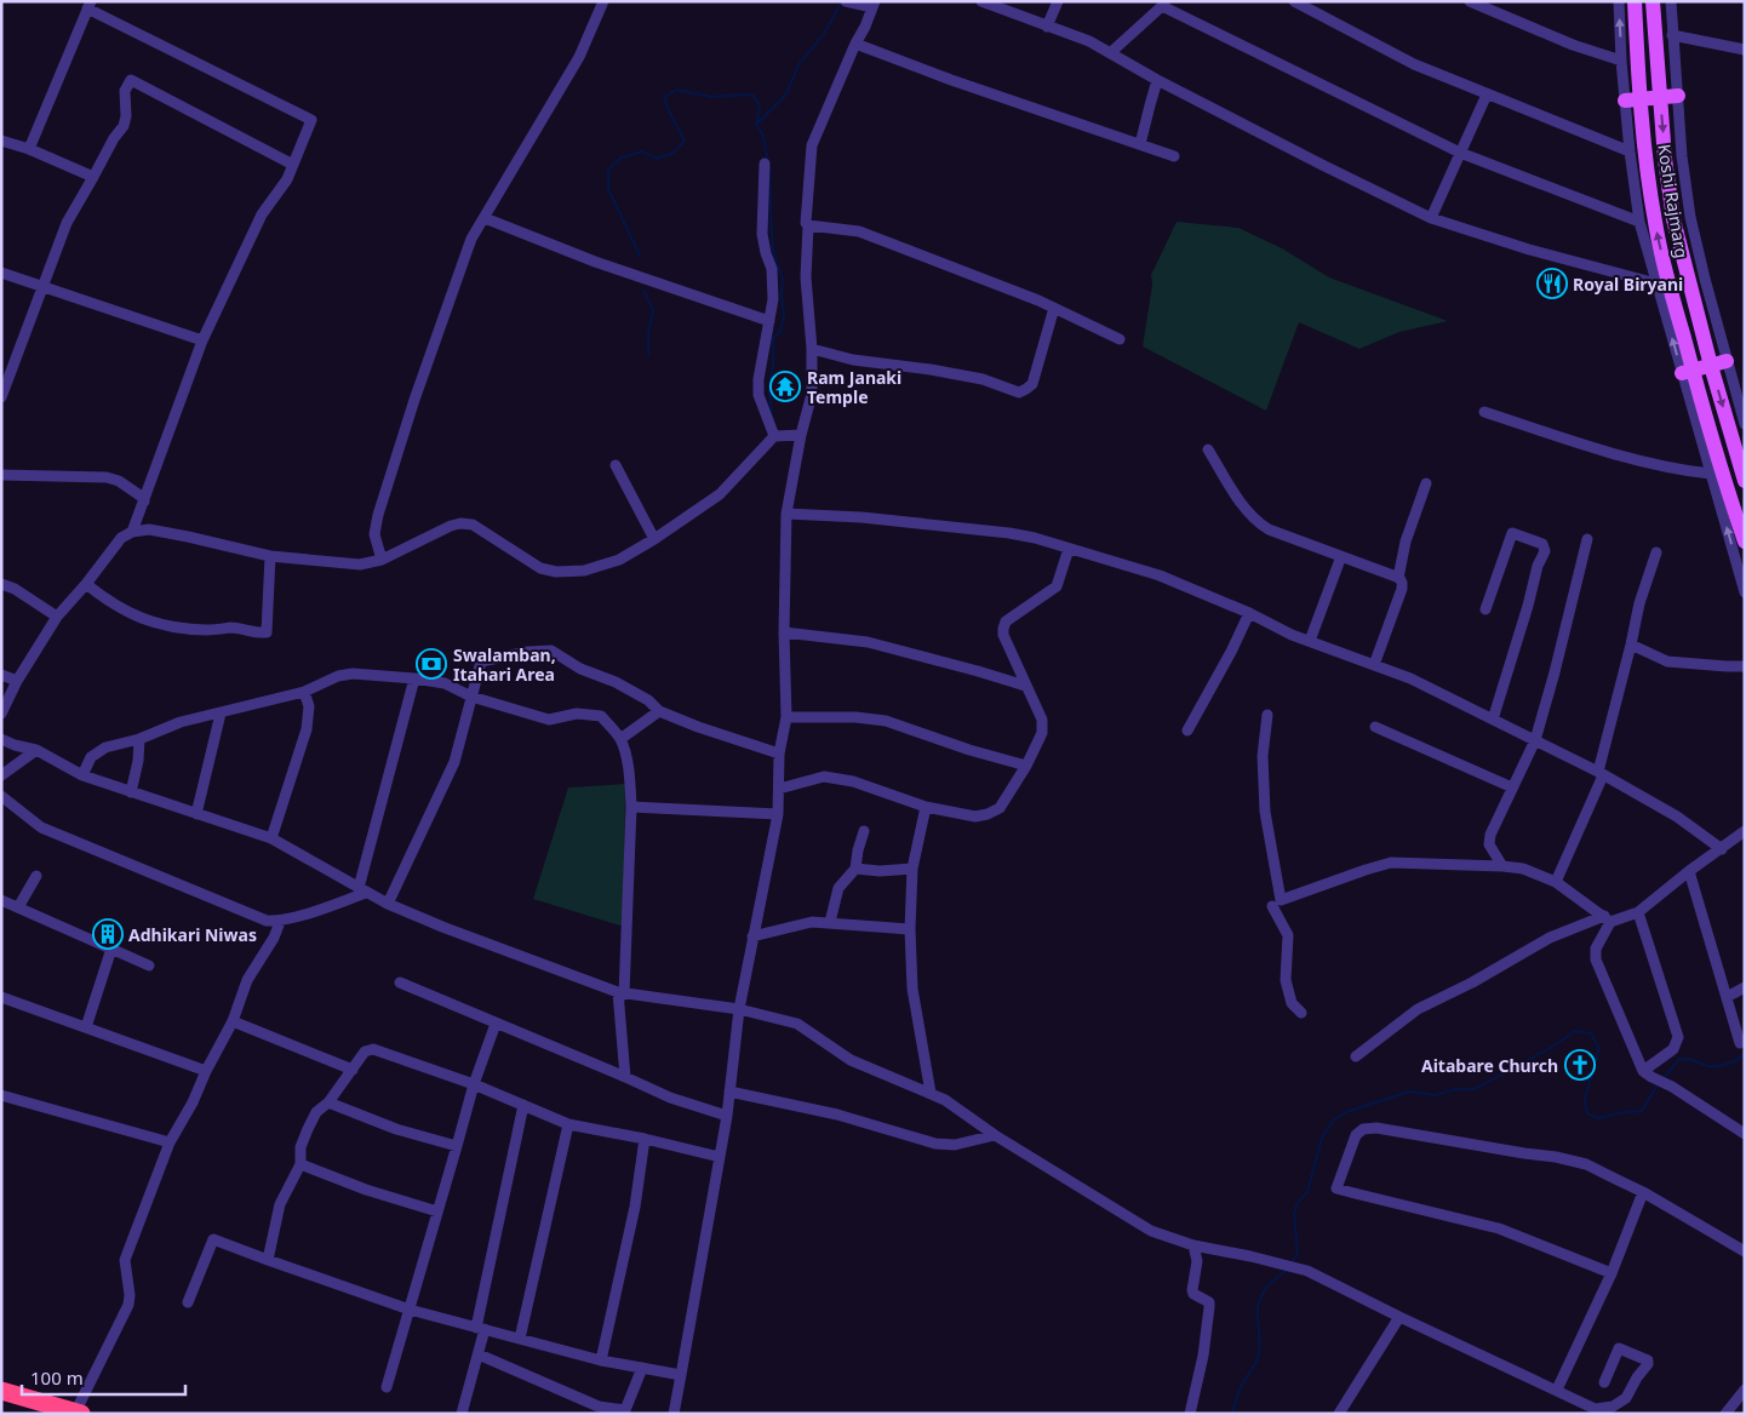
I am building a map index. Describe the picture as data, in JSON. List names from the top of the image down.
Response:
{
  "streets": {
    "main road": ["Koshi Rajmarg"]
  },
  "places": {
    "restaurant": ["Royal Biryani"],
    "temple": ["Ram Janaki Temple"],
    "bank": ["Swalamban, Itahari Area"],
    "building": ["Adhikari Niwas"],
    "church": ["Aitabare Church"]
  },
  "scale_bar": "100 m"
}
